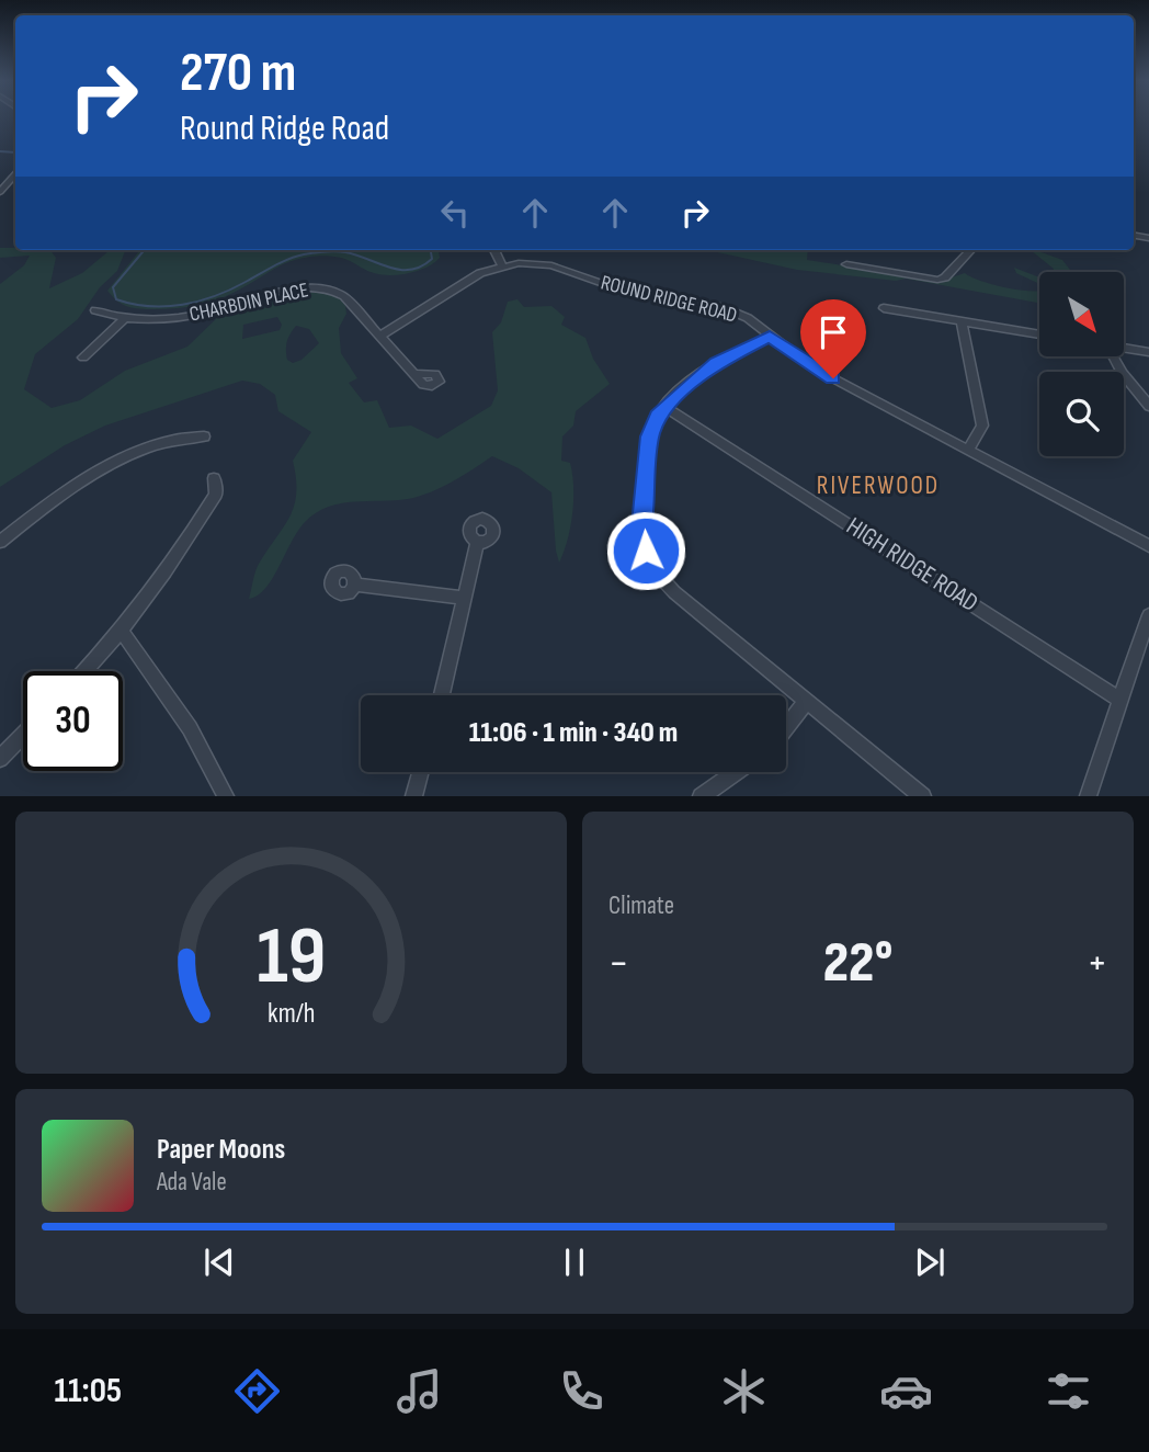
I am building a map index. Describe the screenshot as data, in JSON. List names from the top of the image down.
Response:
{
  "streets": {
    "street": ["ROUND RIDGE ROAD", "CHARBDIN PLACE", "HIGH RIDGE ROAD"]
  },
  "crossings": [
    ["ROUND RIDGE ROAD", "CHARBDIN PLACE"]
  ],
  "districts": ["RIVERWOOD"],
  "north": "bottom right",
  "page": {
    "turn": ["270 m", "Round Ridge Road"],
    "limit": "30",
    "trip": "11:06 · 1 min · 340 m",
    "tile": "Climate",
    "heat": ["−", "22°", "+"],
    "song": ["Paper Moons", "Ada Vale"],
    "tabs": "11:05",
    "gauge": ["19", "km/h"]
  }
}
